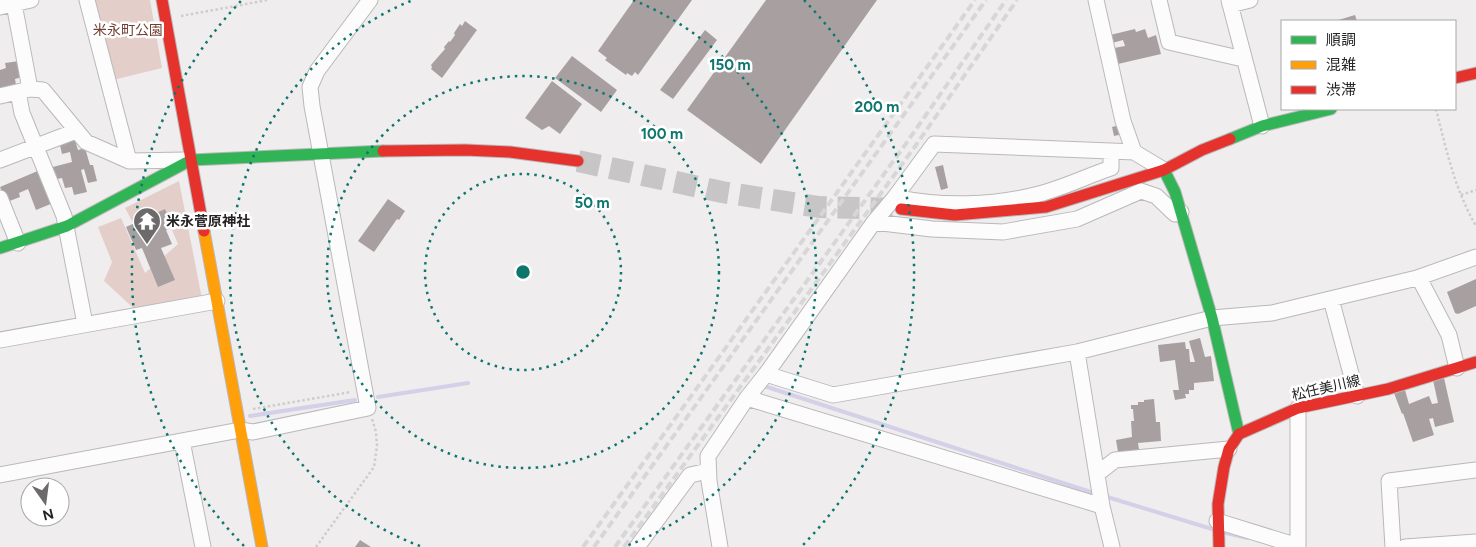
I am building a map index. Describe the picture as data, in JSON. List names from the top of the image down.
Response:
{
  "streets": {
    "street": ["松任美川線"]
  },
  "parks": ["米永町公園"],
  "places": {
    "temple": ["米永菅原神社"]
  },
  "legend": ["順調", "混雑", "渋滞"],
  "north": "bottom",
  "rings": [
    "150 m",
    "200 m",
    "100 m",
    "50 m"
  ]
}
